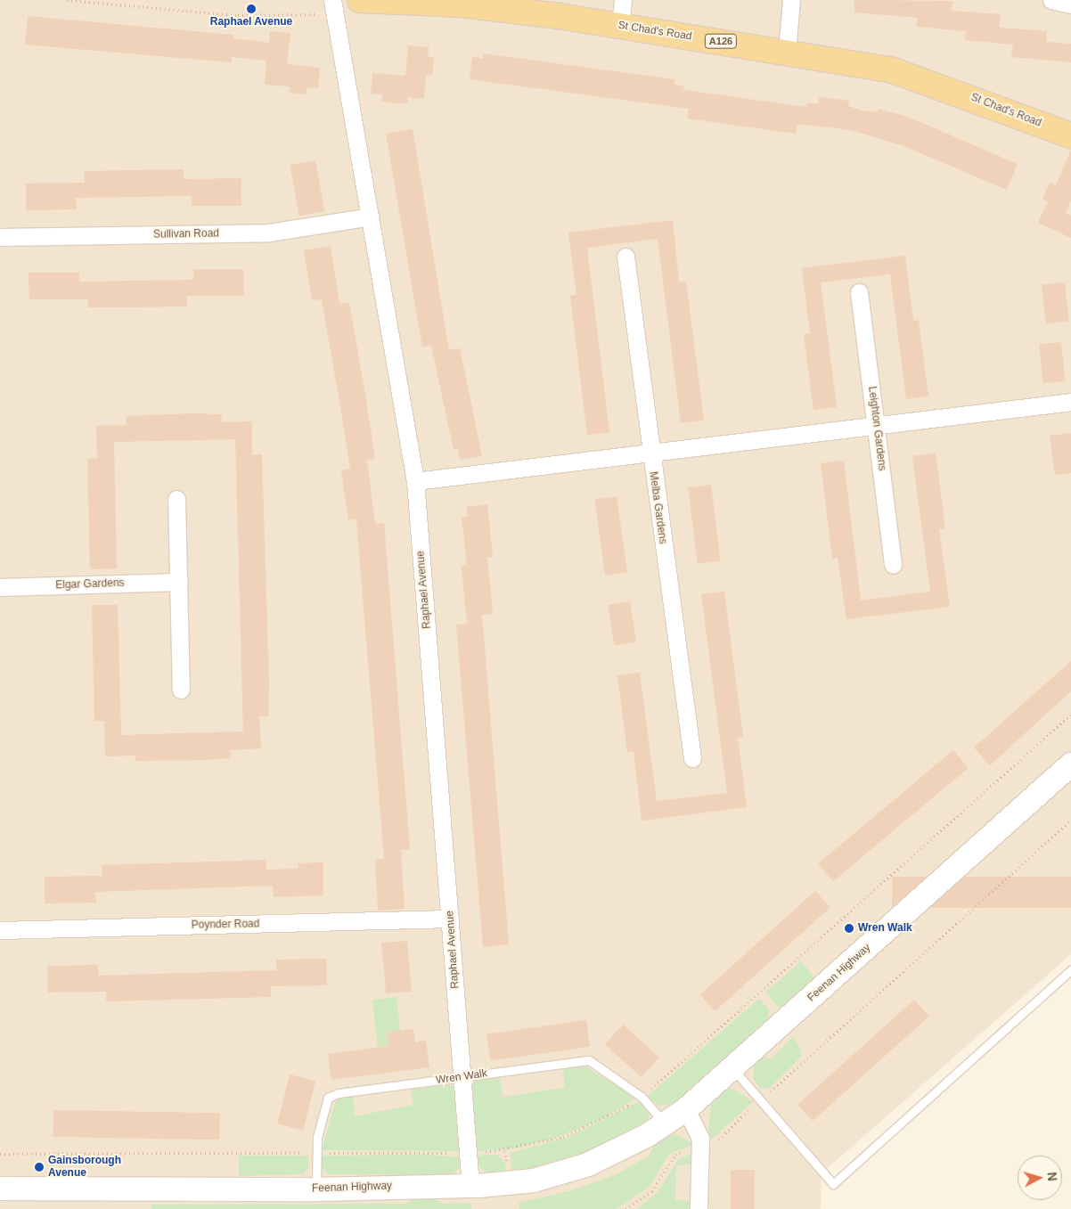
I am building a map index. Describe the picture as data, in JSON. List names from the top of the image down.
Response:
{
  "streets": {
    "main road": ["St Chad's Road", "A126"],
    "street": [
      "Sullivan Road",
      "Leighton Gardens",
      "Melba Gardens",
      "Elgar Gardens",
      "Raphael Avenue",
      "Poynder Road",
      "Feenan Highway"
    ],
    "lane": ["Wren Walk"]
  },
  "crossings": [
    ["Sullivan Road", "Raphael Avenue"],
    ["Raphael Avenue", "Poynder Road"],
    ["Raphael Avenue", "Feenan Highway"],
    ["Raphael Avenue", "Wren Walk"],
    ["Feenan Highway", "Wren Walk"]
  ],
  "places": ["Raphael Avenue", "Wren Walk", "Gainsborough Avenue"],
  "north": "right"
}
